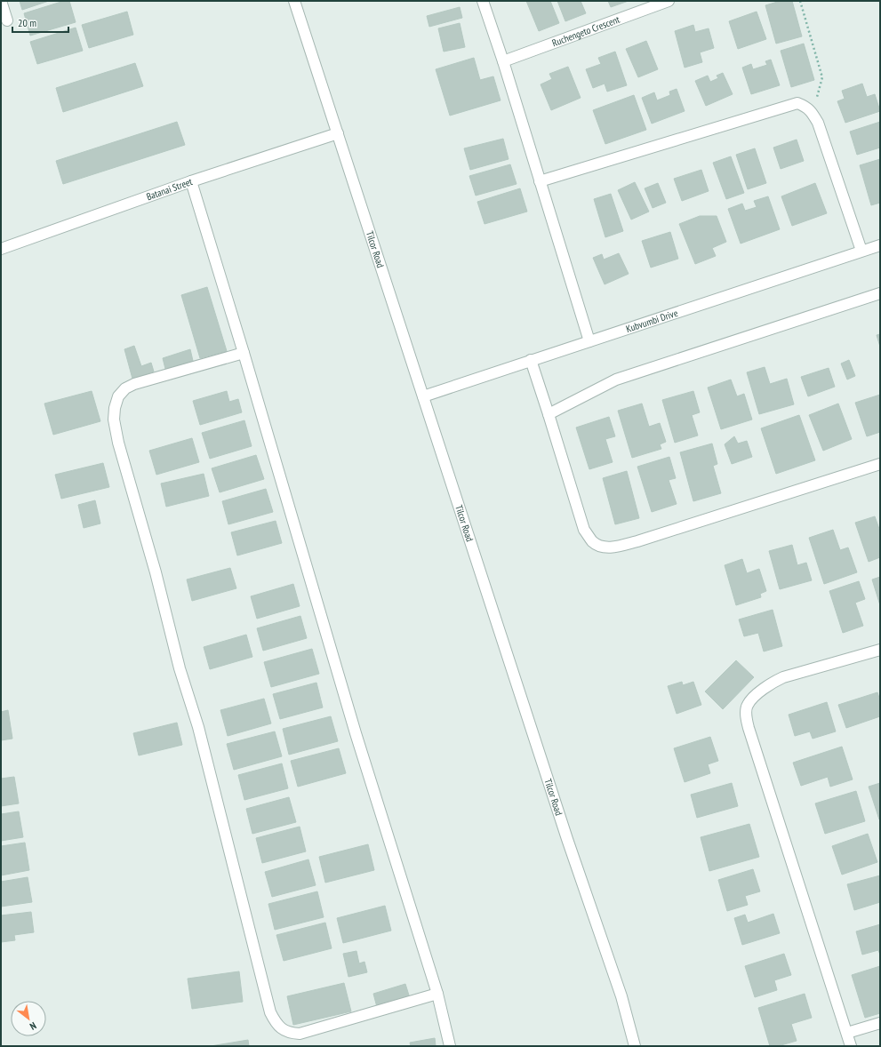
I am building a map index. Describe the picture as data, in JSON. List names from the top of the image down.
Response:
{
  "streets": {
    "street": [
      "Ruchengeto Crescent",
      "Batanai Street",
      "Tilcor Road",
      "Kubvumbi Drive"
    ]
  },
  "crossings": [
    ["Batanai Street", "Tilcor Road"],
    ["Tilcor Road", "Kubvumbi Drive"]
  ],
  "scale_bar": "20 m",
  "north": "bottom right"
}
